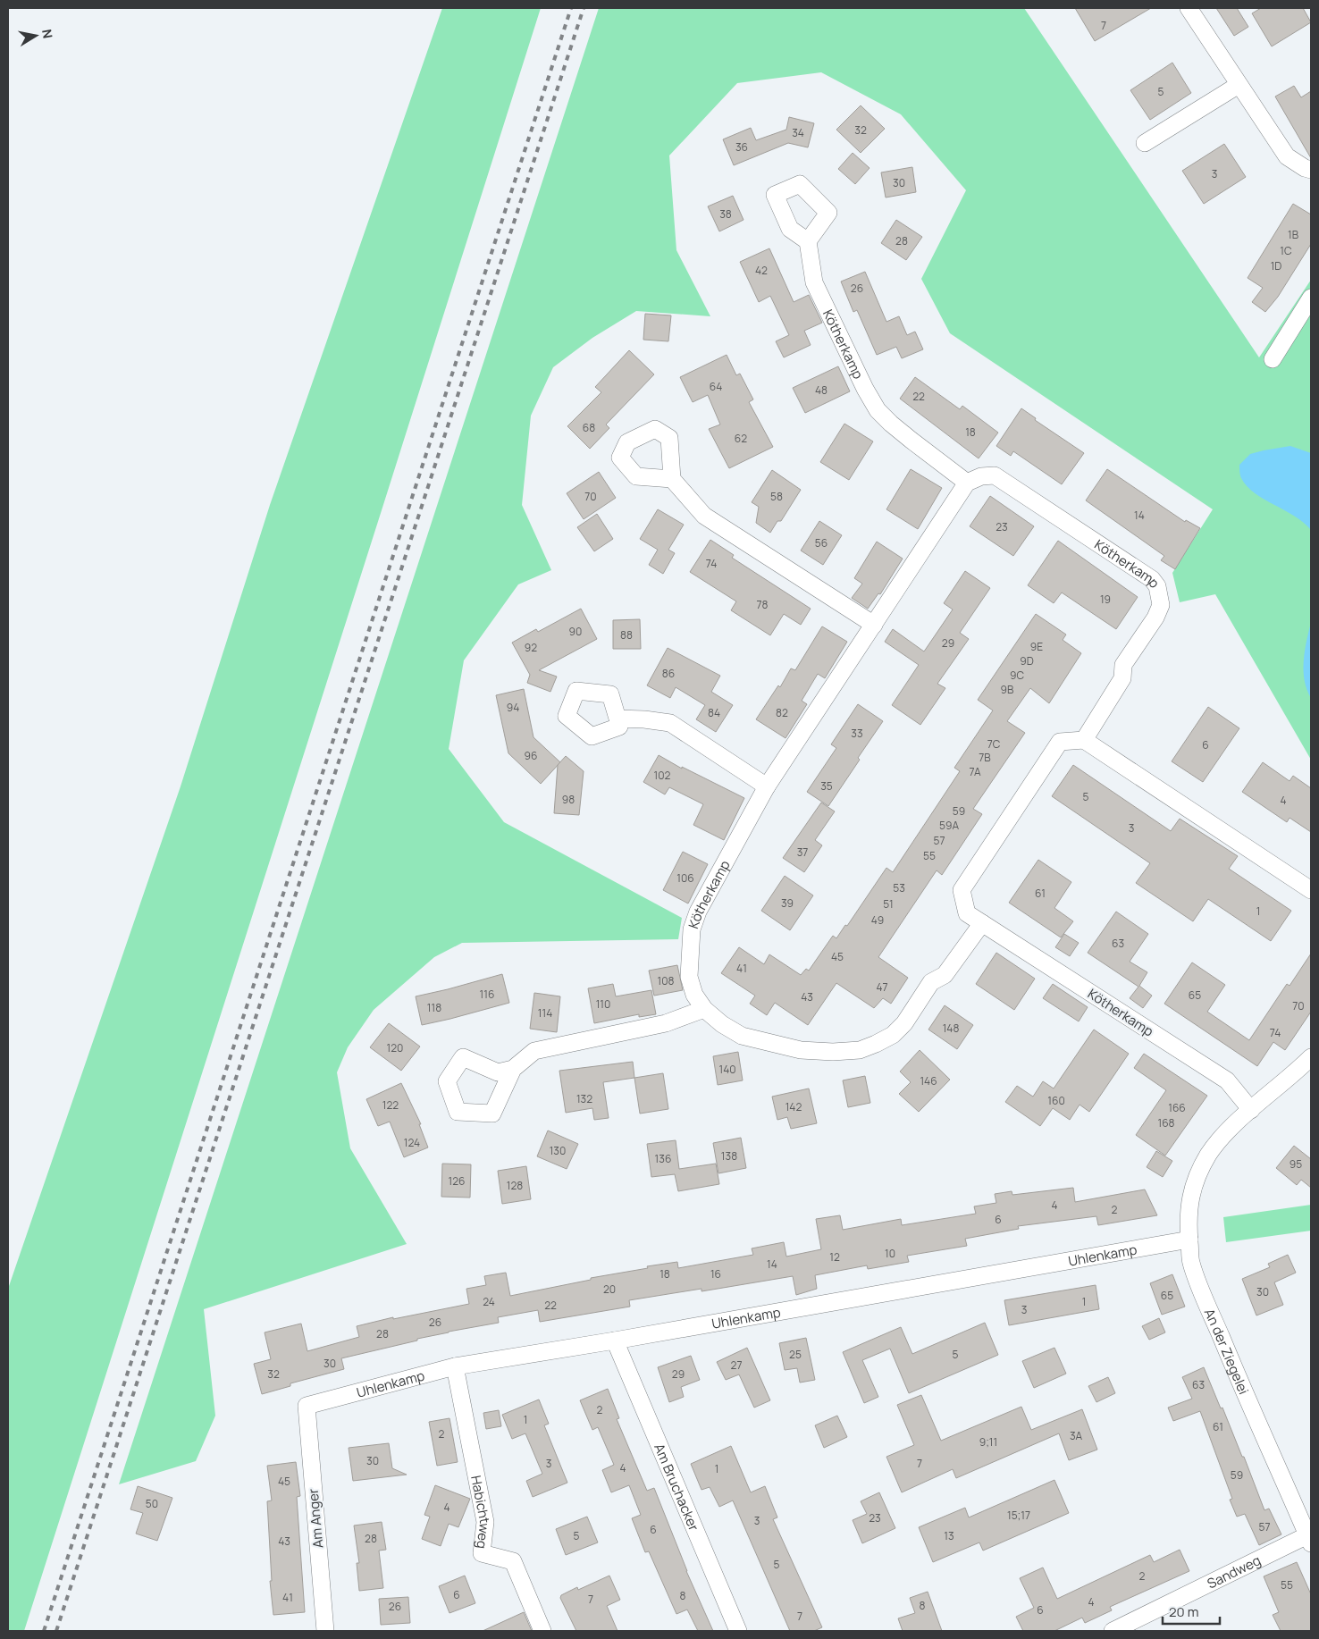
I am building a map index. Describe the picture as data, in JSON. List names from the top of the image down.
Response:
{
  "streets": {
    "street": [
      "Kötherkamp",
      "Uhlenkamp",
      "An der Ziegelei",
      "Am Bruchacker",
      "Habichtweg",
      "Am Anger",
      "Sandweg"
    ]
  },
  "crossings": [
    ["Kötherkamp", "An der Ziegelei"],
    ["Uhlenkamp", "An der Ziegelei"],
    ["Uhlenkamp", "Am Bruchacker"],
    ["Uhlenkamp", "Habichtweg"],
    ["Uhlenkamp", "Am Anger"],
    ["An der Ziegelei", "Sandweg"]
  ],
  "house_numbers": [
    "7",
    "5",
    "32",
    "34",
    "36",
    "3",
    "30",
    "38",
    "1B",
    "28",
    "1C",
    "1D",
    "42",
    "26",
    "64",
    "48",
    "22",
    "68",
    "18",
    "62",
    "70",
    "58",
    "14",
    "23",
    "56",
    "74",
    "19",
    "78",
    "90",
    "88",
    "29",
    "9E",
    "92",
    "9D",
    "86",
    "9C",
    "9B",
    "94",
    "84",
    "82",
    "33",
    "7C",
    "6",
    "96",
    "7B",
    "7A",
    "102",
    "35",
    "5",
    "98",
    "4",
    "59",
    "59A",
    "3",
    "57",
    "37",
    "55",
    "106",
    "53",
    "61",
    "39",
    "51",
    "1",
    "49",
    "63",
    "45",
    "41",
    "108",
    "47",
    "116",
    "65",
    "43",
    "110",
    "70",
    "118",
    "114",
    "148",
    "74",
    "120",
    "140",
    "146",
    "132",
    "160",
    "122",
    "142",
    "166",
    "168",
    "124",
    "130",
    "138",
    "136",
    "95",
    "126",
    "128",
    "4",
    "2",
    "6",
    "10",
    "12",
    "14",
    "18",
    "16",
    "20",
    "30",
    "65",
    "24",
    "1",
    "22",
    "3",
    "26",
    "28",
    "25",
    "5",
    "30",
    "27",
    "32",
    "29",
    "63",
    "2",
    "1",
    "61",
    "2",
    "3A",
    "9;11",
    "30",
    "3",
    "7",
    "4",
    "1",
    "59",
    "45",
    "50",
    "4",
    "15;17",
    "23",
    "3",
    "57",
    "6",
    "5",
    "13",
    "28",
    "43",
    "5",
    "2",
    "55",
    "6",
    "8",
    "41",
    "7",
    "4",
    "8",
    "26",
    "6",
    "7"
  ],
  "scale_bar": "20 m",
  "north": "right"
}
